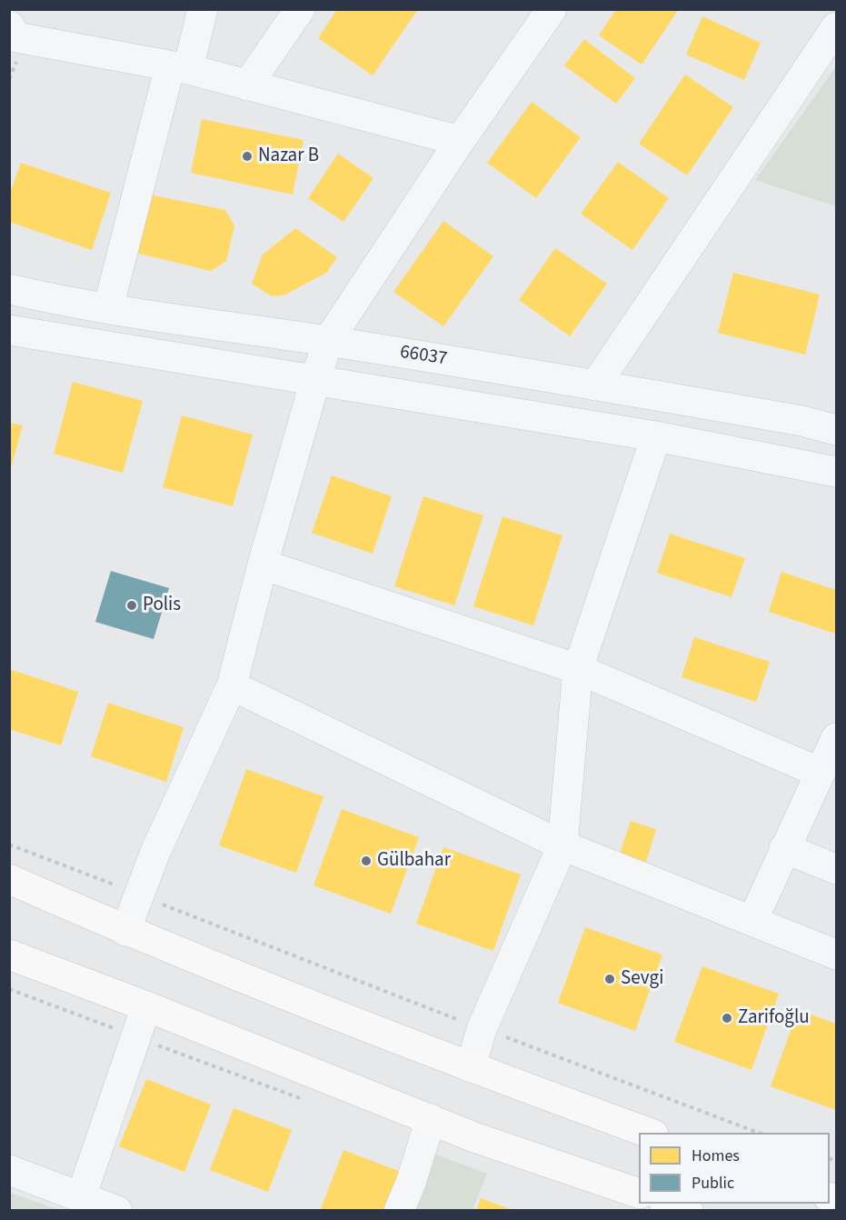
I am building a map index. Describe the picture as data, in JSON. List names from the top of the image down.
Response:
{
  "streets": {
    "street": ["66037"]
  },
  "places": [
    "Nazar B",
    "Polis",
    "Gülbahar",
    "Sevgi",
    "Zarifoğlu"
  ],
  "legend": ["Homes", "Public"]
}
